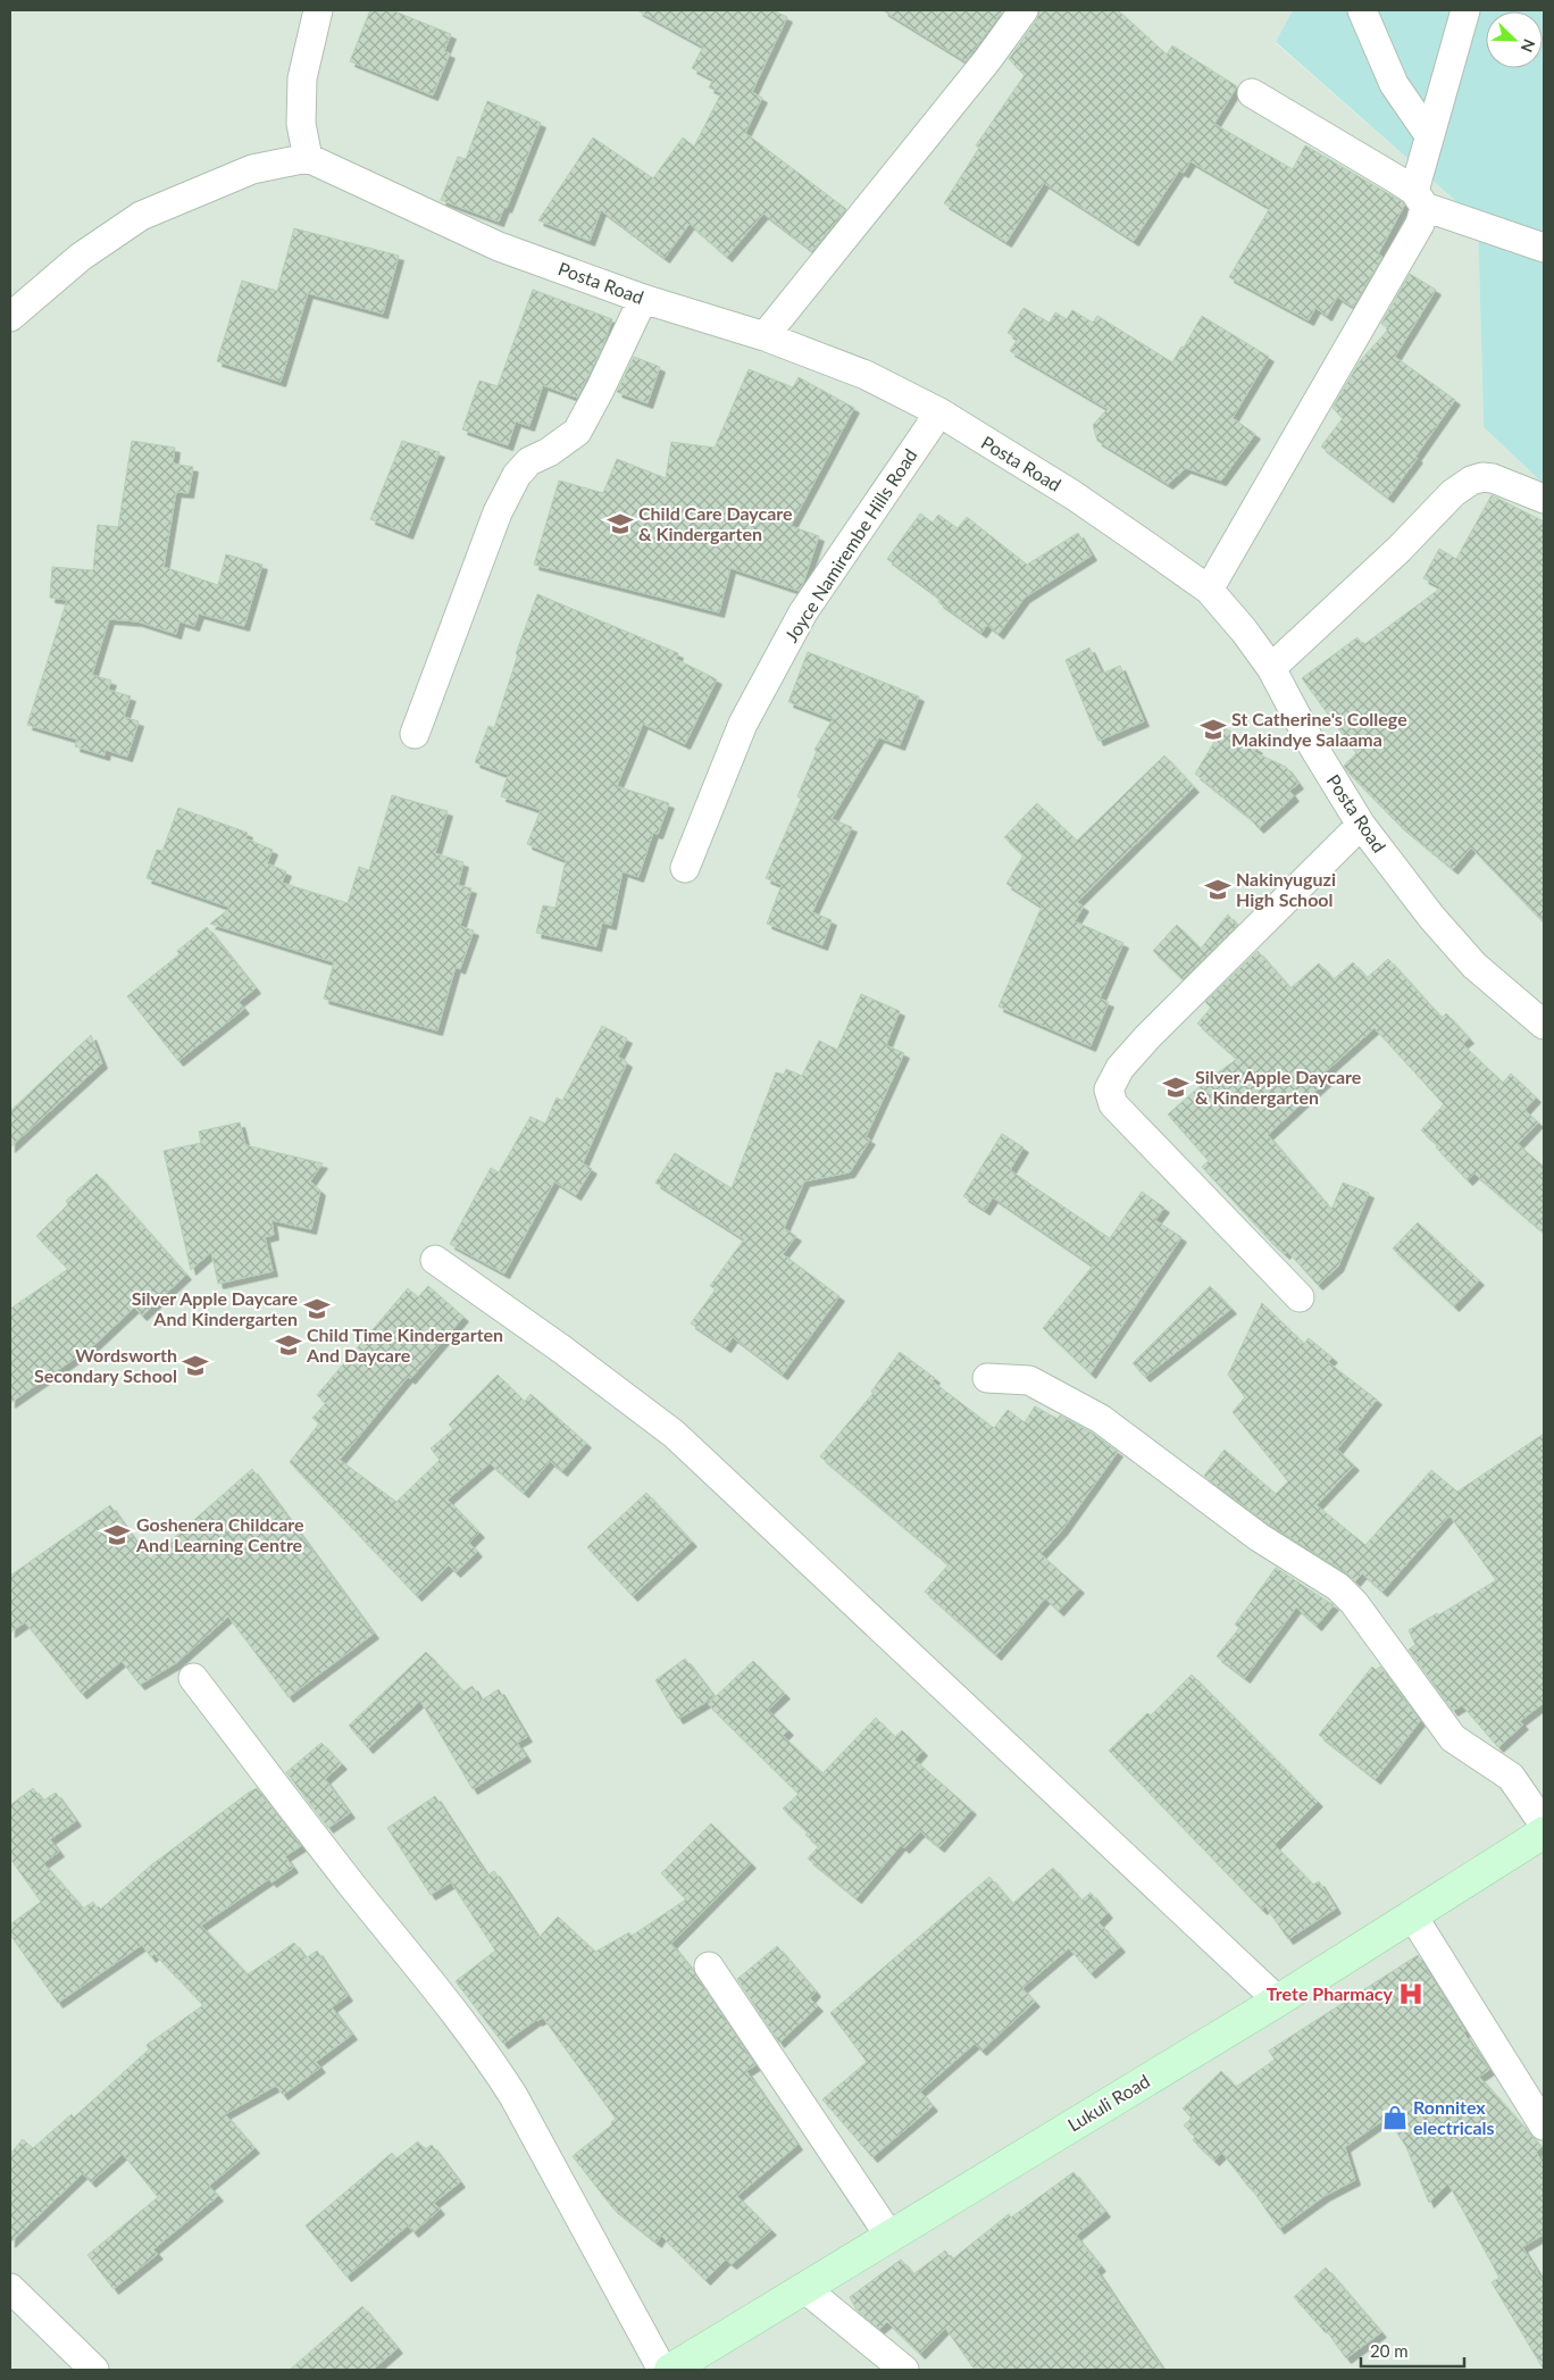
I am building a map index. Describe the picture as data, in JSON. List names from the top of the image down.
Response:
{
  "streets": {
    "street": ["Posta Road", "Joyce Namirembe Hills Road", "Lukuli Road"]
  },
  "crossings": [
    ["Posta Road", "Joyce Namirembe Hills Road"]
  ],
  "places": {
    "school or university": [
      "Child Care Daycare & Kindergarten",
      "St Catherine's College Makindye Salaama",
      "Nakinyuguzi High School",
      "Silver Apple Daycare & Kindergarten",
      "Silver Apple Daycare And Kindergarten",
      "Child Time Kindergarten And Daycare",
      "Wordsworth Secondary School",
      "Goshenera Childcare And Learning Centre"
    ],
    "hospital": ["Trete Pharmacy"],
    "shop": ["Ronnitex electricals"]
  },
  "scale_bar": "20 m",
  "north": "bottom right"
}
